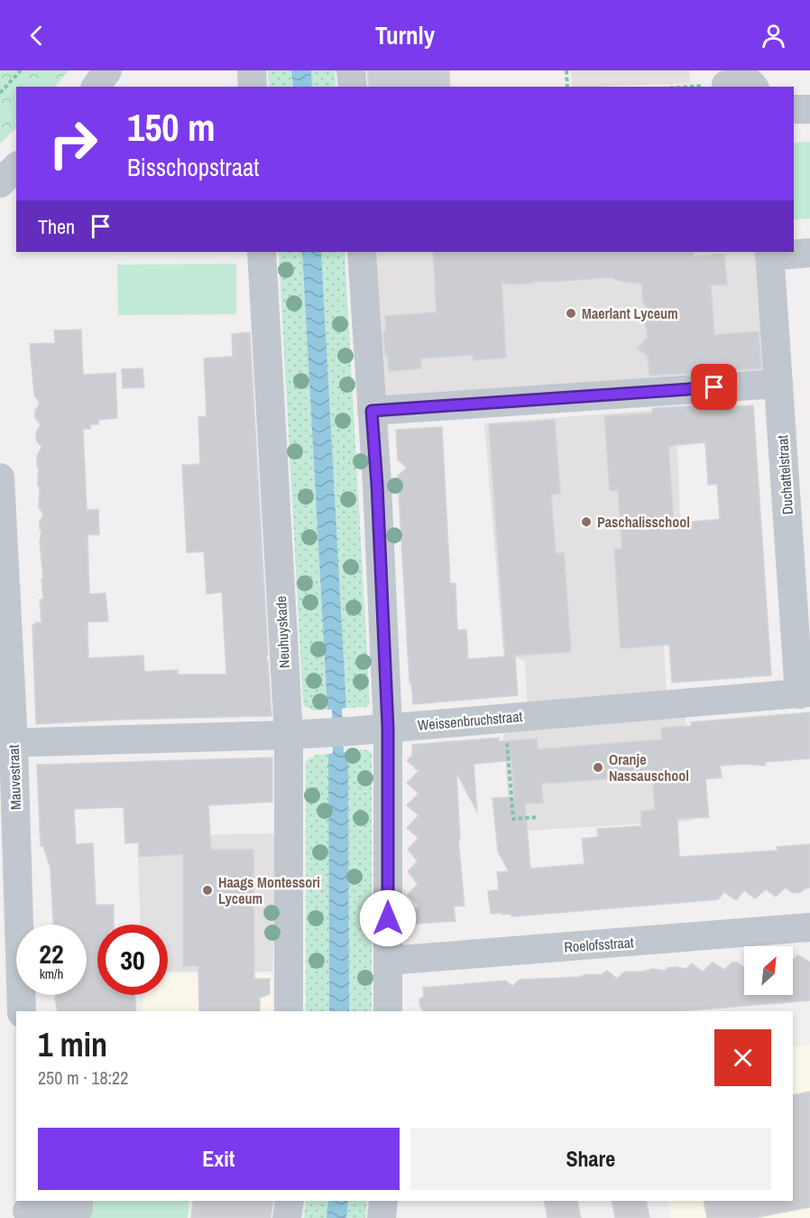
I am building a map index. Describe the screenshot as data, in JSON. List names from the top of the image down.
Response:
{
  "streets": {
    "street": [
      "Duchattelstraat",
      "Neuhuyskade",
      "Weissenbruchstraat",
      "Mauvestraat",
      "Roelofsstraat"
    ]
  },
  "crossings": [
    ["Duchattelstraat", "Weissenbruchstraat"],
    ["Neuhuyskade", "Weissenbruchstraat"],
    ["Weissenbruchstraat", "Mauvestraat"]
  ],
  "places": [
    "Maerlant Lyceum",
    "Paschalisschool",
    "Oranje Nassauschool",
    "Haags Montessori Lyceum"
  ],
  "north": "top right",
  "page": {
    "header": "Turnly",
    "turn": ["150 m", "Bisschopstraat"],
    "then": "Then",
    "speed": "22 km/h",
    "limit": "30",
    "heading": ["1 min", "250 m · 18:22"],
    "buttons": ["Exit", "Share"]
  }
}
